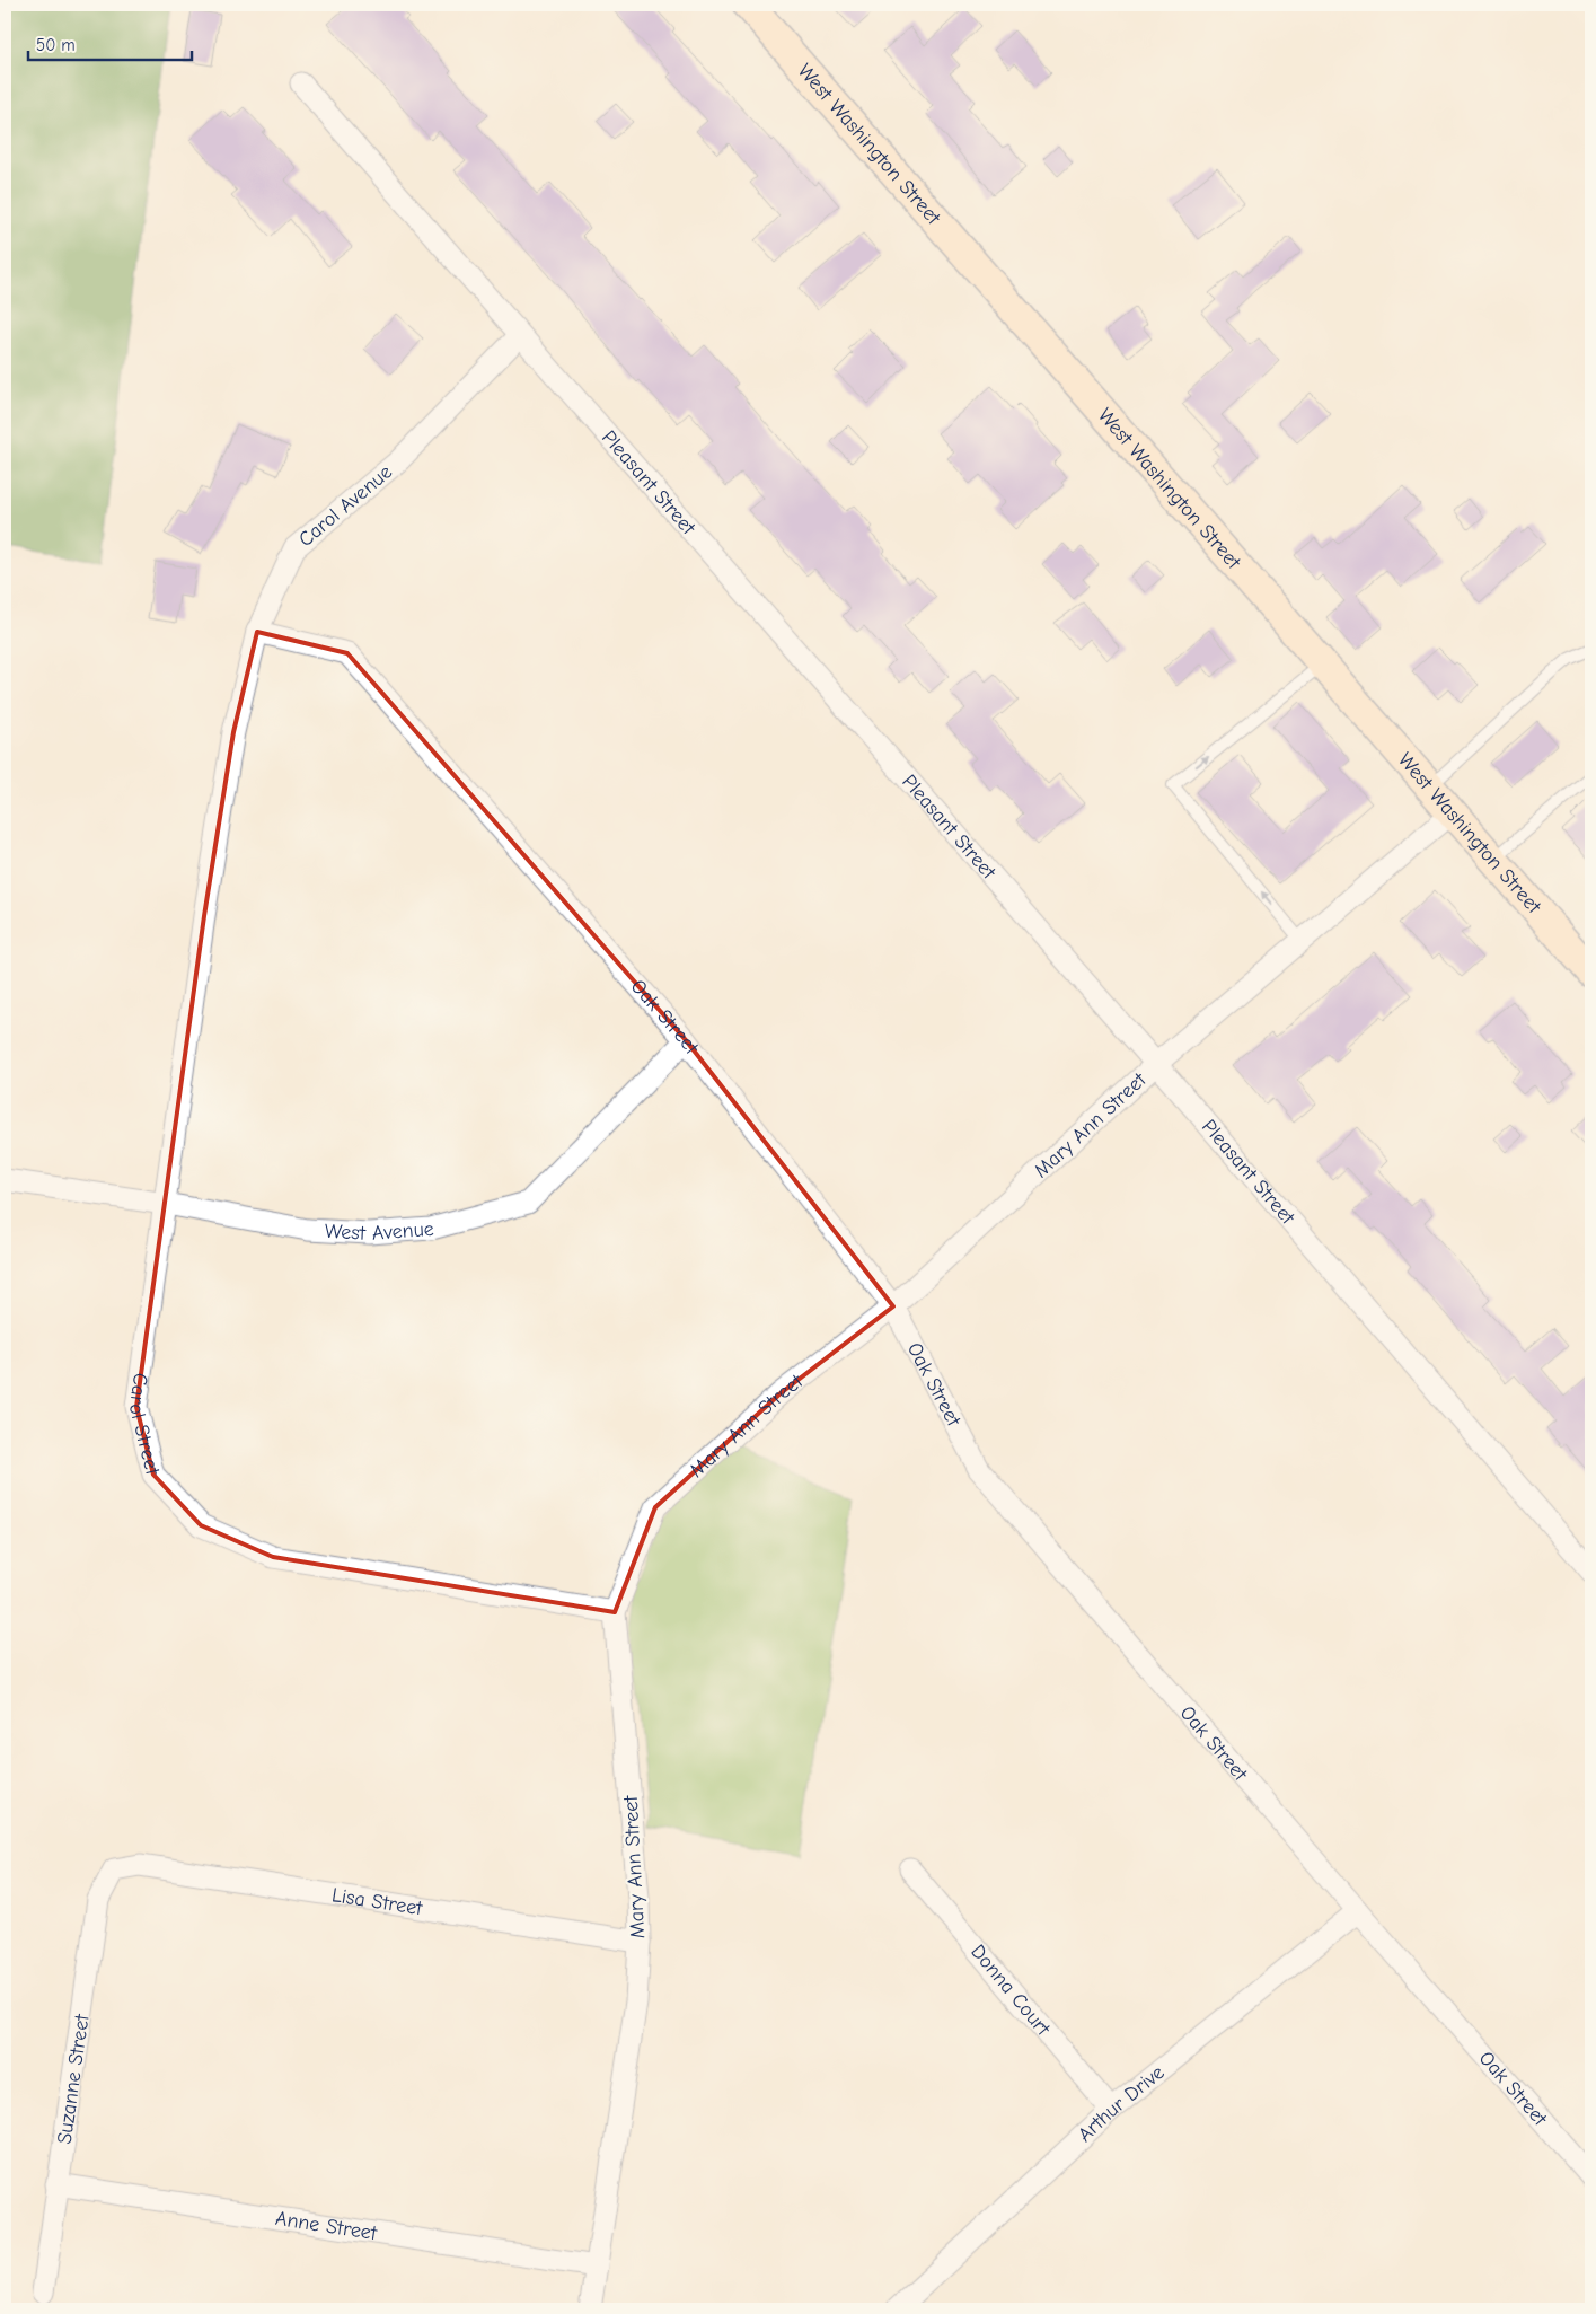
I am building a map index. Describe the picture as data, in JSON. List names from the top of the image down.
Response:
{
  "streets": {
    "main road": ["West Washington Street"],
    "street": [
      "Pleasant Street",
      "Carol Avenue",
      "Oak Street",
      "Mary Ann Street",
      "West Avenue",
      "Carol Street",
      "Lisa Street",
      "Donna Court",
      "Suzanne Street",
      "Arthur Drive",
      "Anne Street"
    ]
  },
  "crossings": [
    ["West Washington Street", "Mary Ann Street"],
    ["Pleasant Street", "Carol Avenue"],
    ["Pleasant Street", "Mary Ann Street"],
    ["Carol Avenue", "Oak Street"],
    ["Carol Avenue", "Carol Street"],
    ["Oak Street", "Mary Ann Street"],
    ["Oak Street", "West Avenue"],
    ["Oak Street", "Arthur Drive"],
    ["Mary Ann Street", "Carol Street"],
    ["Mary Ann Street", "Lisa Street"],
    ["Mary Ann Street", "Anne Street"],
    ["West Avenue", "Carol Street"],
    ["Lisa Street", "Suzanne Street"],
    ["Donna Court", "Arthur Drive"],
    ["Suzanne Street", "Anne Street"]
  ],
  "scale_bar": "50 m"
}
